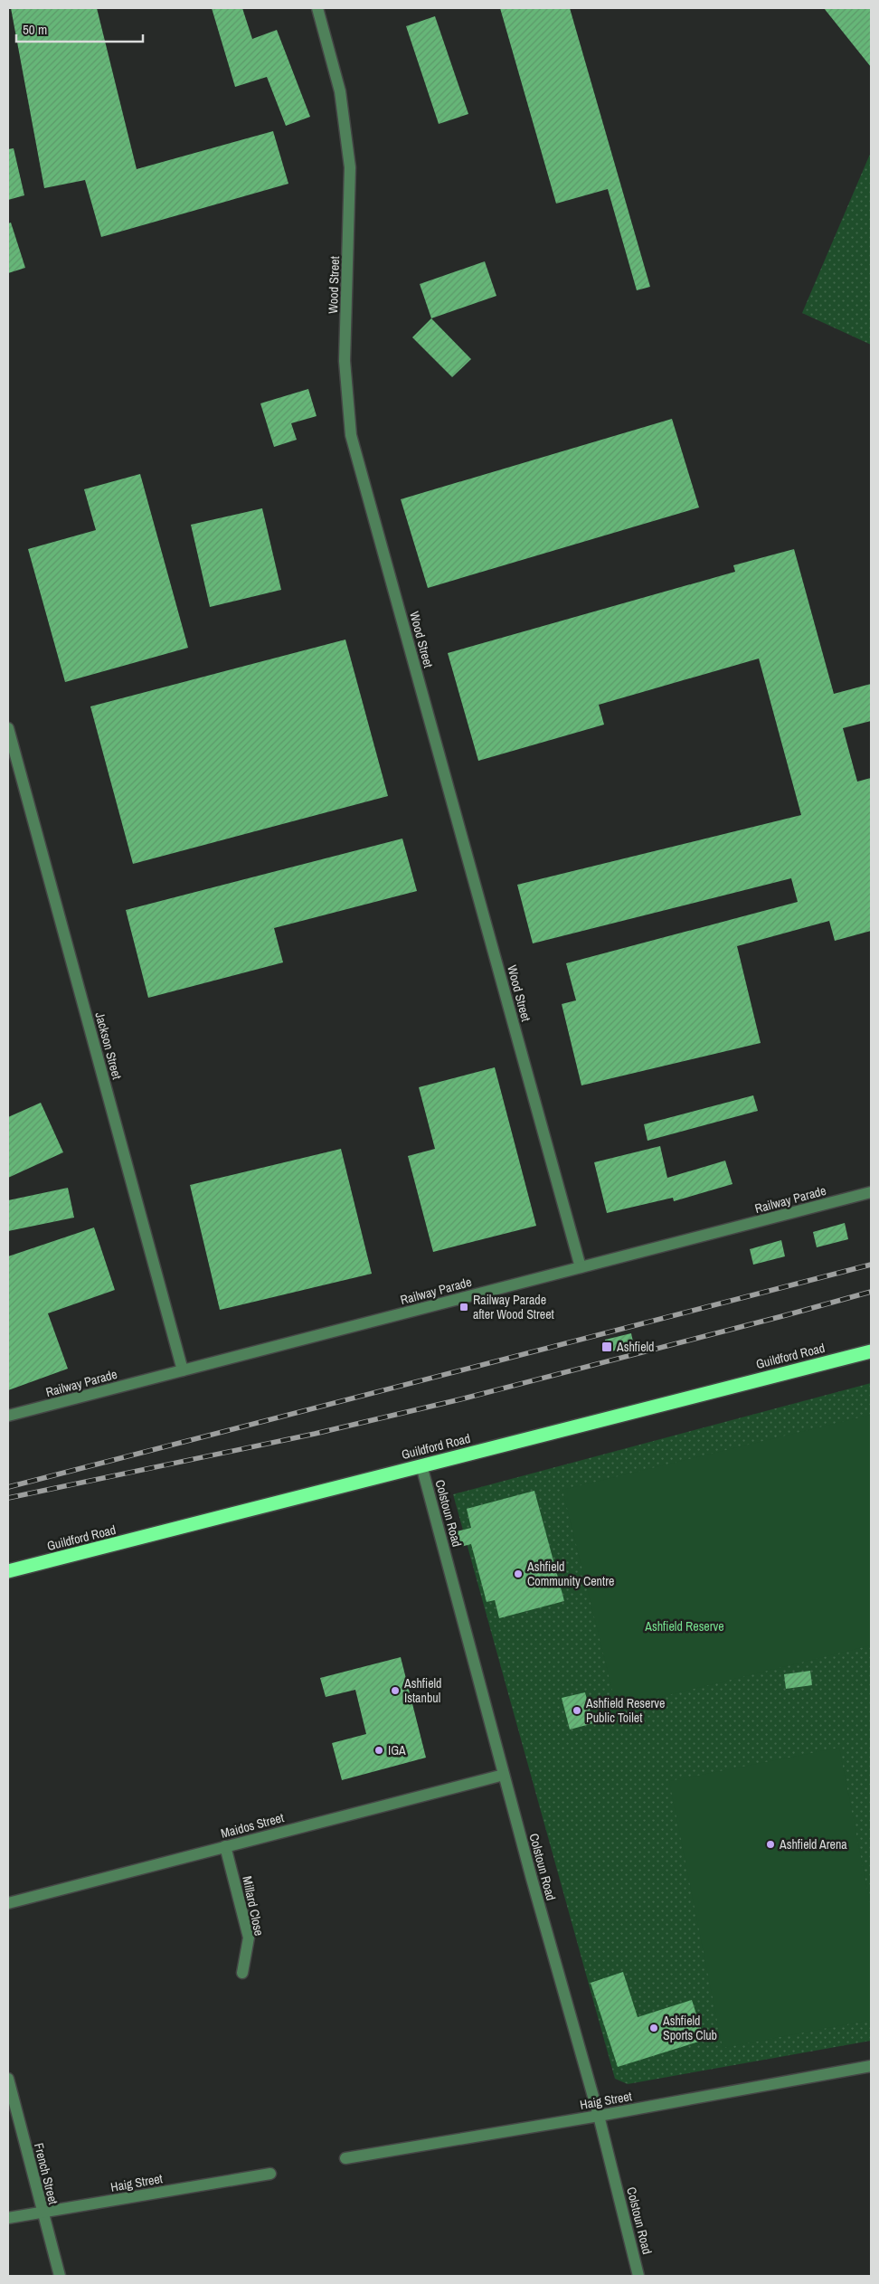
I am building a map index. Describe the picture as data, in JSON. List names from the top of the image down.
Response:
{
  "streets": {
    "highway": ["Guildford Road"],
    "street": [
      "Wood Street",
      "Jackson Street",
      "Railway Parade",
      "Colstoun Road",
      "Maidos Street",
      "Millard Close",
      "Haig Street",
      "French Street"
    ]
  },
  "crossings": [
    ["Wood Street", "Railway Parade"],
    ["Jackson Street", "Railway Parade"],
    ["Guildford Road", "Colstoun Road"],
    ["Colstoun Road", "Maidos Street"],
    ["Colstoun Road", "Haig Street"],
    ["Maidos Street", "Millard Close"],
    ["Haig Street", "French Street"]
  ],
  "parks": ["Ashfield Reserve"],
  "places": {
    "transit": ["Railway Parade after Wood Street", "Ashfield"],
    "other": [
      "Ashfield Community Centre",
      "Ashfield Istanbul",
      "Ashfield Reserve Public Toilet",
      "IGA",
      "Ashfield Arena",
      "Ashfield Sports Club"
    ]
  },
  "scale_bar": "50 m"
}
